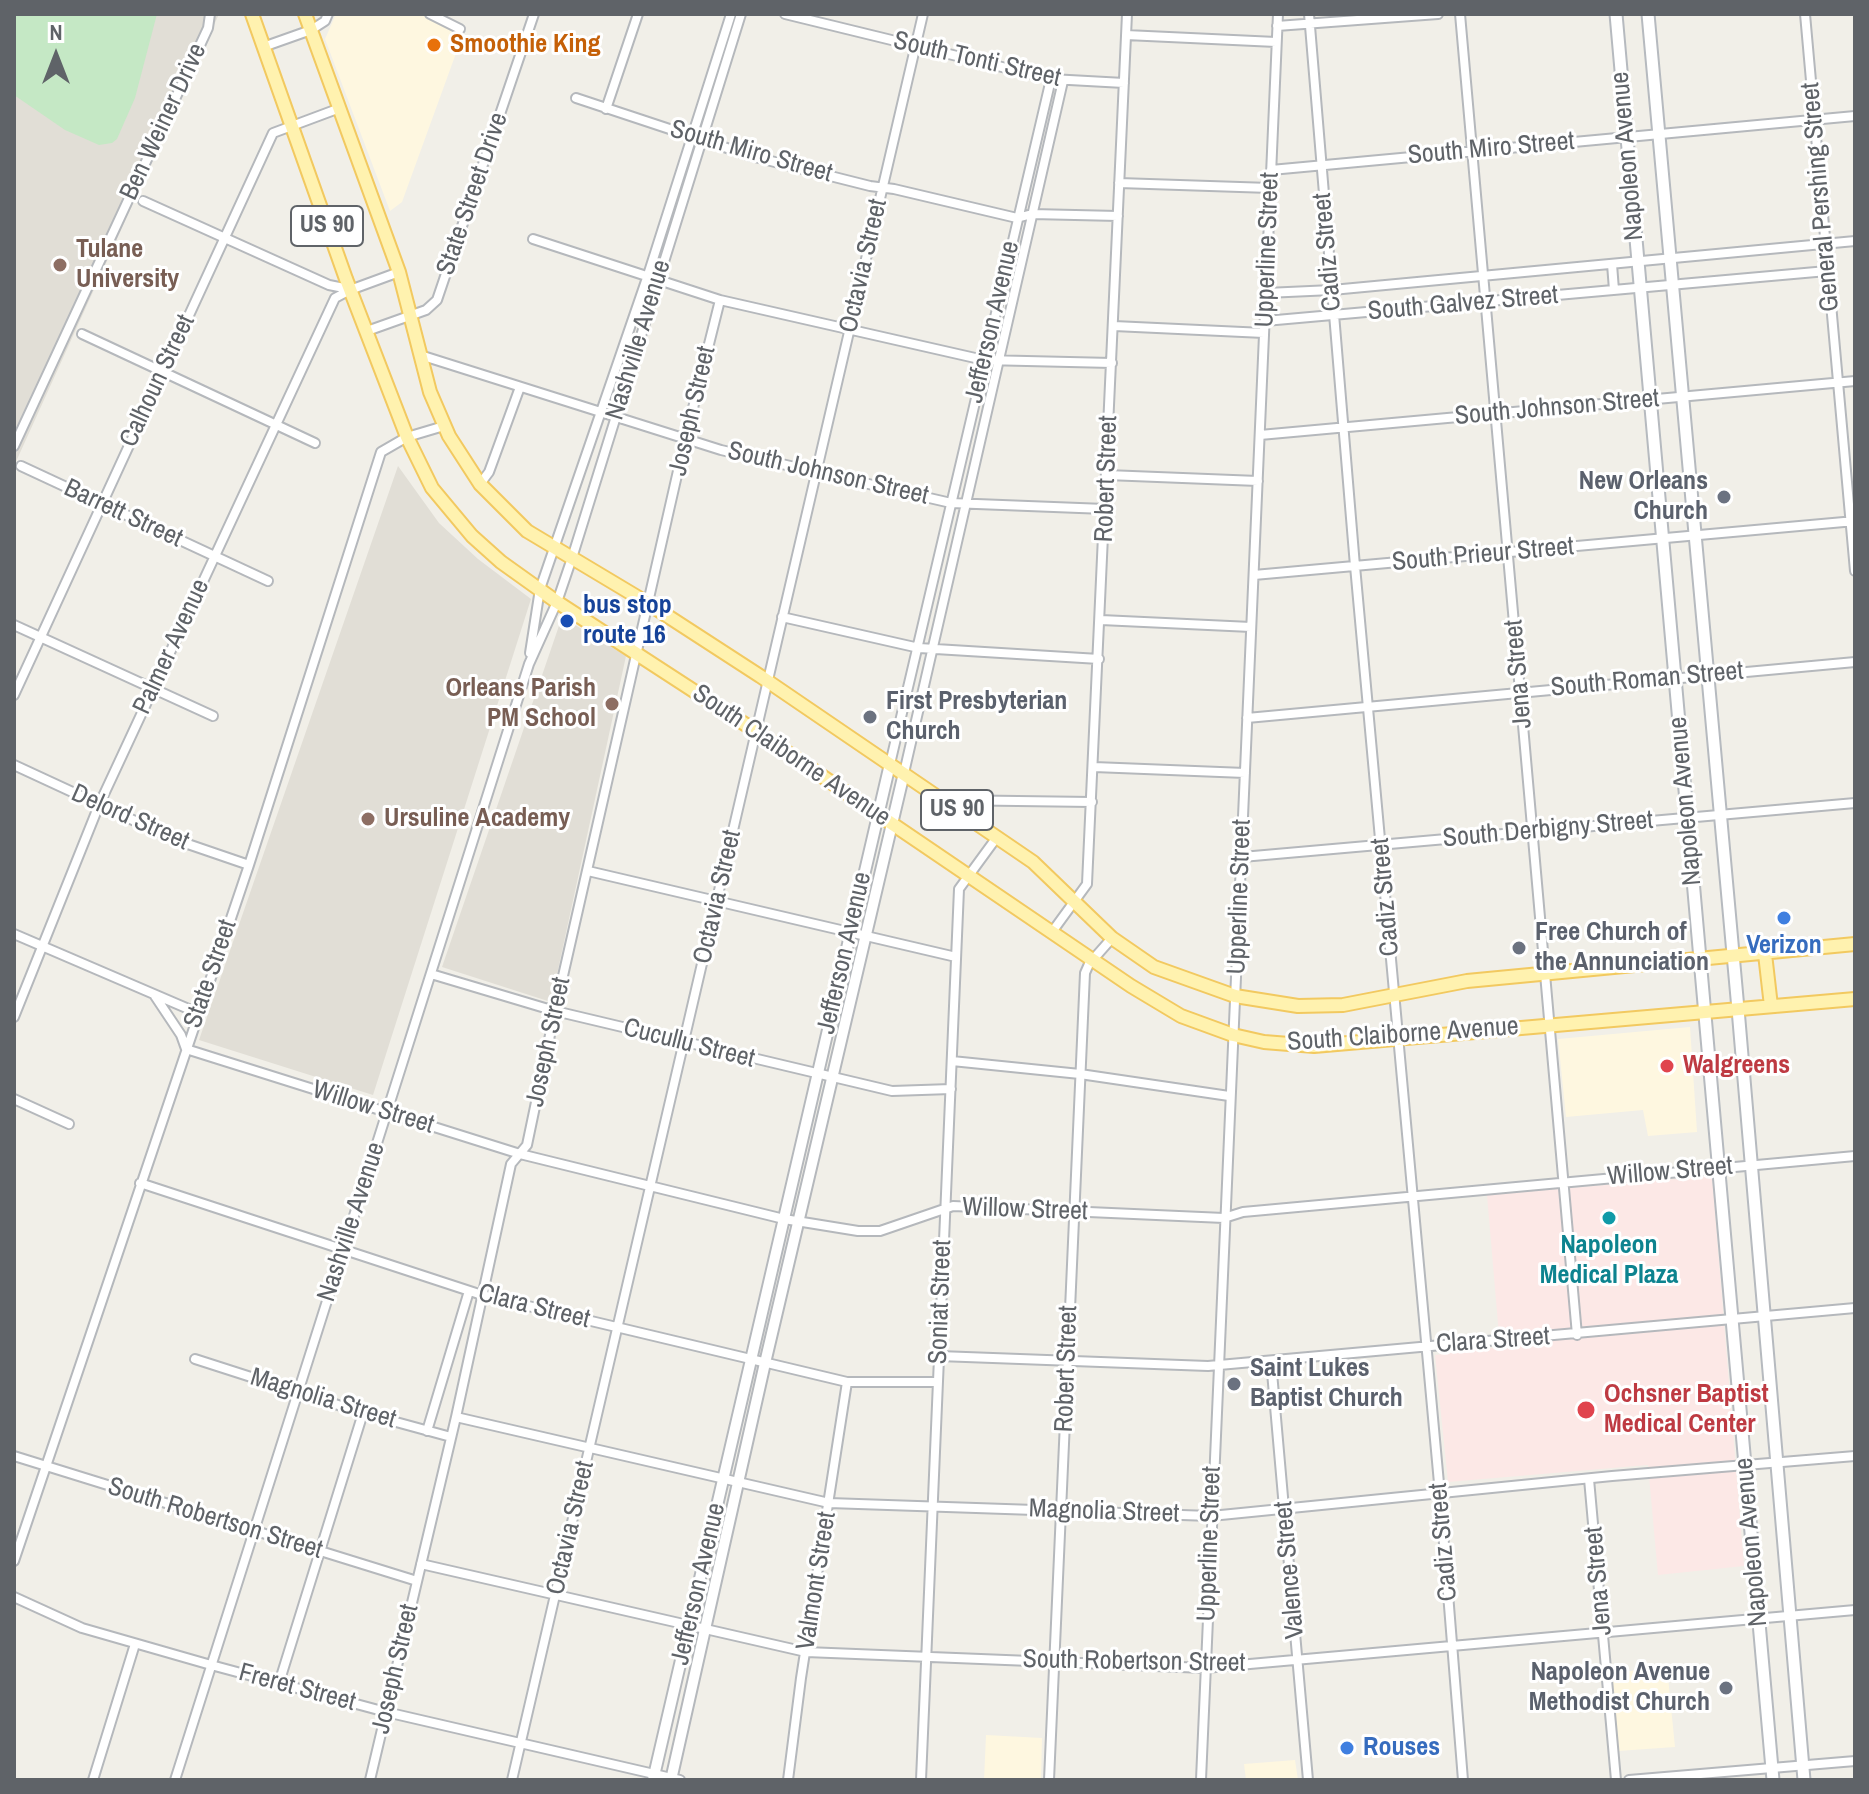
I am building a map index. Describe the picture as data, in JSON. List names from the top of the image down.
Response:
{
  "streets": {
    "main road": ["Napoleon Avenue", "US 90", "South Claiborne Avenue"],
    "street": [
      "South Tonti Street",
      "Ben Weiner Drive",
      "South Miro Street",
      "State Street Drive",
      "General Pershing Street",
      "Upperline Street",
      "Cadiz Street",
      "Octavia Street",
      "South Galvez Street",
      "Jefferson Avenue",
      "Nashville Avenue",
      "Calhoun Street",
      "South Johnson Street",
      "Joseph Street",
      "Robert Street",
      "Barrett Street",
      "South Prieur Street",
      "Palmer Avenue",
      "Jena Street",
      "South Roman Street",
      "Delord Street",
      "South Derbigny Street",
      "State Street",
      "Cucullu Street",
      "Willow Street",
      "Soniat Street",
      "Clara Street",
      "Magnolia Street",
      "South Robertson Street",
      "Valence Street",
      "Valmont Street",
      "Freret Street"
    ]
  },
  "crossings": [
    ["South Tonti Street", "Octavia Street"],
    ["South Tonti Street", "Jefferson Avenue"],
    ["South Tonti Street", "Robert Street"],
    ["South Miro Street", "Napoleon Avenue"],
    ["South Miro Street", "General Pershing Street"],
    ["South Miro Street", "Upperline Street"],
    ["South Miro Street", "Cadiz Street"],
    ["South Miro Street", "Octavia Street"],
    ["South Miro Street", "Jefferson Avenue"],
    ["South Miro Street", "Nashville Avenue"],
    ["South Miro Street", "Robert Street"],
    ["South Miro Street", "Jena Street"],
    ["Napoleon Avenue", "South Galvez Street"],
    ["Napoleon Avenue", "South Johnson Street"],
    ["Napoleon Avenue", "South Prieur Street"],
    ["Napoleon Avenue", "South Roman Street"],
    ["Napoleon Avenue", "South Claiborne Avenue"],
    ["Napoleon Avenue", "South Derbigny Street"],
    ["Napoleon Avenue", "Willow Street"],
    ["Napoleon Avenue", "Clara Street"],
    ["Napoleon Avenue", "Magnolia Street"],
    ["Napoleon Avenue", "South Robertson Street"],
    ["State Street Drive", "South Claiborne Avenue"],
    ["General Pershing Street", "South Galvez Street"],
    ["General Pershing Street", "South Johnson Street"],
    ["General Pershing Street", "South Prieur Street"],
    ["Upperline Street", "South Galvez Street"],
    ["Upperline Street", "South Johnson Street"],
    ["Upperline Street", "South Prieur Street"],
    ["Upperline Street", "South Roman Street"],
    ["Upperline Street", "South Claiborne Avenue"],
    ["Upperline Street", "South Derbigny Street"],
    ["Upperline Street", "Willow Street"],
    ["Upperline Street", "Clara Street"],
    ["Upperline Street", "Magnolia Street"],
    ["Upperline Street", "South Robertson Street"],
    ["Cadiz Street", "South Galvez Street"],
    ["Cadiz Street", "South Johnson Street"],
    ["Cadiz Street", "South Prieur Street"],
    ["Cadiz Street", "South Roman Street"],
    ["Cadiz Street", "South Claiborne Avenue"],
    ["Cadiz Street", "South Derbigny Street"],
    ["Cadiz Street", "Willow Street"],
    ["Cadiz Street", "Clara Street"],
    ["Cadiz Street", "Magnolia Street"],
    ["Cadiz Street", "South Robertson Street"],
    ["Octavia Street", "South Johnson Street"],
    ["Octavia Street", "South Claiborne Avenue"],
    ["Octavia Street", "Cucullu Street"],
    ["Octavia Street", "Willow Street"],
    ["Octavia Street", "Clara Street"],
    ["Octavia Street", "Magnolia Street"],
    ["Octavia Street", "South Robertson Street"],
    ["Octavia Street", "Freret Street"],
    ["South Galvez Street", "Jena Street"],
    ["Jefferson Avenue", "South Johnson Street"],
    ["Jefferson Avenue", "South Claiborne Avenue"],
    ["Jefferson Avenue", "Cucullu Street"],
    ["Jefferson Avenue", "Willow Street"],
    ["Jefferson Avenue", "Clara Street"],
    ["Jefferson Avenue", "Magnolia Street"],
    ["Jefferson Avenue", "South Robertson Street"],
    ["Jefferson Avenue", "Freret Street"],
    ["Nashville Avenue", "South Johnson Street"],
    ["Nashville Avenue", "South Claiborne Avenue"],
    ["Nashville Avenue", "Cucullu Street"],
    ["Nashville Avenue", "Willow Street"],
    ["Nashville Avenue", "Clara Street"],
    ["Nashville Avenue", "Magnolia Street"],
    ["Nashville Avenue", "South Robertson Street"],
    ["Nashville Avenue", "Freret Street"],
    ["Calhoun Street", "Barrett Street"],
    ["Calhoun Street", "South Claiborne Avenue"],
    ["South Johnson Street", "Joseph Street"],
    ["South Johnson Street", "Robert Street"],
    ["South Johnson Street", "Jena Street"],
    ["South Johnson Street", "South Claiborne Avenue"],
    ["Joseph Street", "South Claiborne Avenue"],
    ["Joseph Street", "Cucullu Street"],
    ["Joseph Street", "Willow Street"],
    ["Joseph Street", "Clara Street"],
    ["Joseph Street", "Magnolia Street"],
    ["Joseph Street", "South Robertson Street"],
    ["Joseph Street", "Freret Street"],
    ["Robert Street", "South Claiborne Avenue"],
    ["Robert Street", "Willow Street"],
    ["Robert Street", "Clara Street"],
    ["Robert Street", "Magnolia Street"],
    ["Robert Street", "South Robertson Street"],
    ["Barrett Street", "Palmer Avenue"],
    ["South Prieur Street", "Jena Street"],
    ["Palmer Avenue", "South Claiborne Avenue"],
    ["Palmer Avenue", "Delord Street"],
    ["Jena Street", "South Roman Street"],
    ["Jena Street", "South Claiborne Avenue"],
    ["Jena Street", "South Derbigny Street"],
    ["Jena Street", "Willow Street"],
    ["Jena Street", "Clara Street"],
    ["Jena Street", "Magnolia Street"],
    ["Jena Street", "South Robertson Street"],
    ["South Claiborne Avenue", "State Street"],
    ["South Claiborne Avenue", "Soniat Street"],
    ["Delord Street", "State Street"],
    ["State Street", "Willow Street"],
    ["State Street", "Clara Street"],
    ["State Street", "South Robertson Street"],
    ["Cucullu Street", "Soniat Street"],
    ["Willow Street", "Soniat Street"],
    ["Soniat Street", "Clara Street"],
    ["Soniat Street", "Magnolia Street"],
    ["Soniat Street", "South Robertson Street"],
    ["Clara Street", "Valence Street"],
    ["Clara Street", "Valmont Street"],
    ["Magnolia Street", "Valence Street"],
    ["Magnolia Street", "Valmont Street"],
    ["South Robertson Street", "Valence Street"],
    ["South Robertson Street", "Valmont Street"]
  ],
  "places": [
    "Smoothie King",
    "Tulane University",
    "New Orleans Church",
    "bus stop route 16",
    "Orleans Parish PM School",
    "First Presbyterian Church",
    "Ursuline Academy",
    "Verizon",
    "Free Church of the Annunciation",
    "Walgreens",
    "Napoleon Medical Plaza",
    "Saint Lukes Baptist Church",
    "Ochsner Baptist Medical Center",
    "Napoleon Avenue Methodist Church",
    "Rouses"
  ],
  "north": "top"
}
